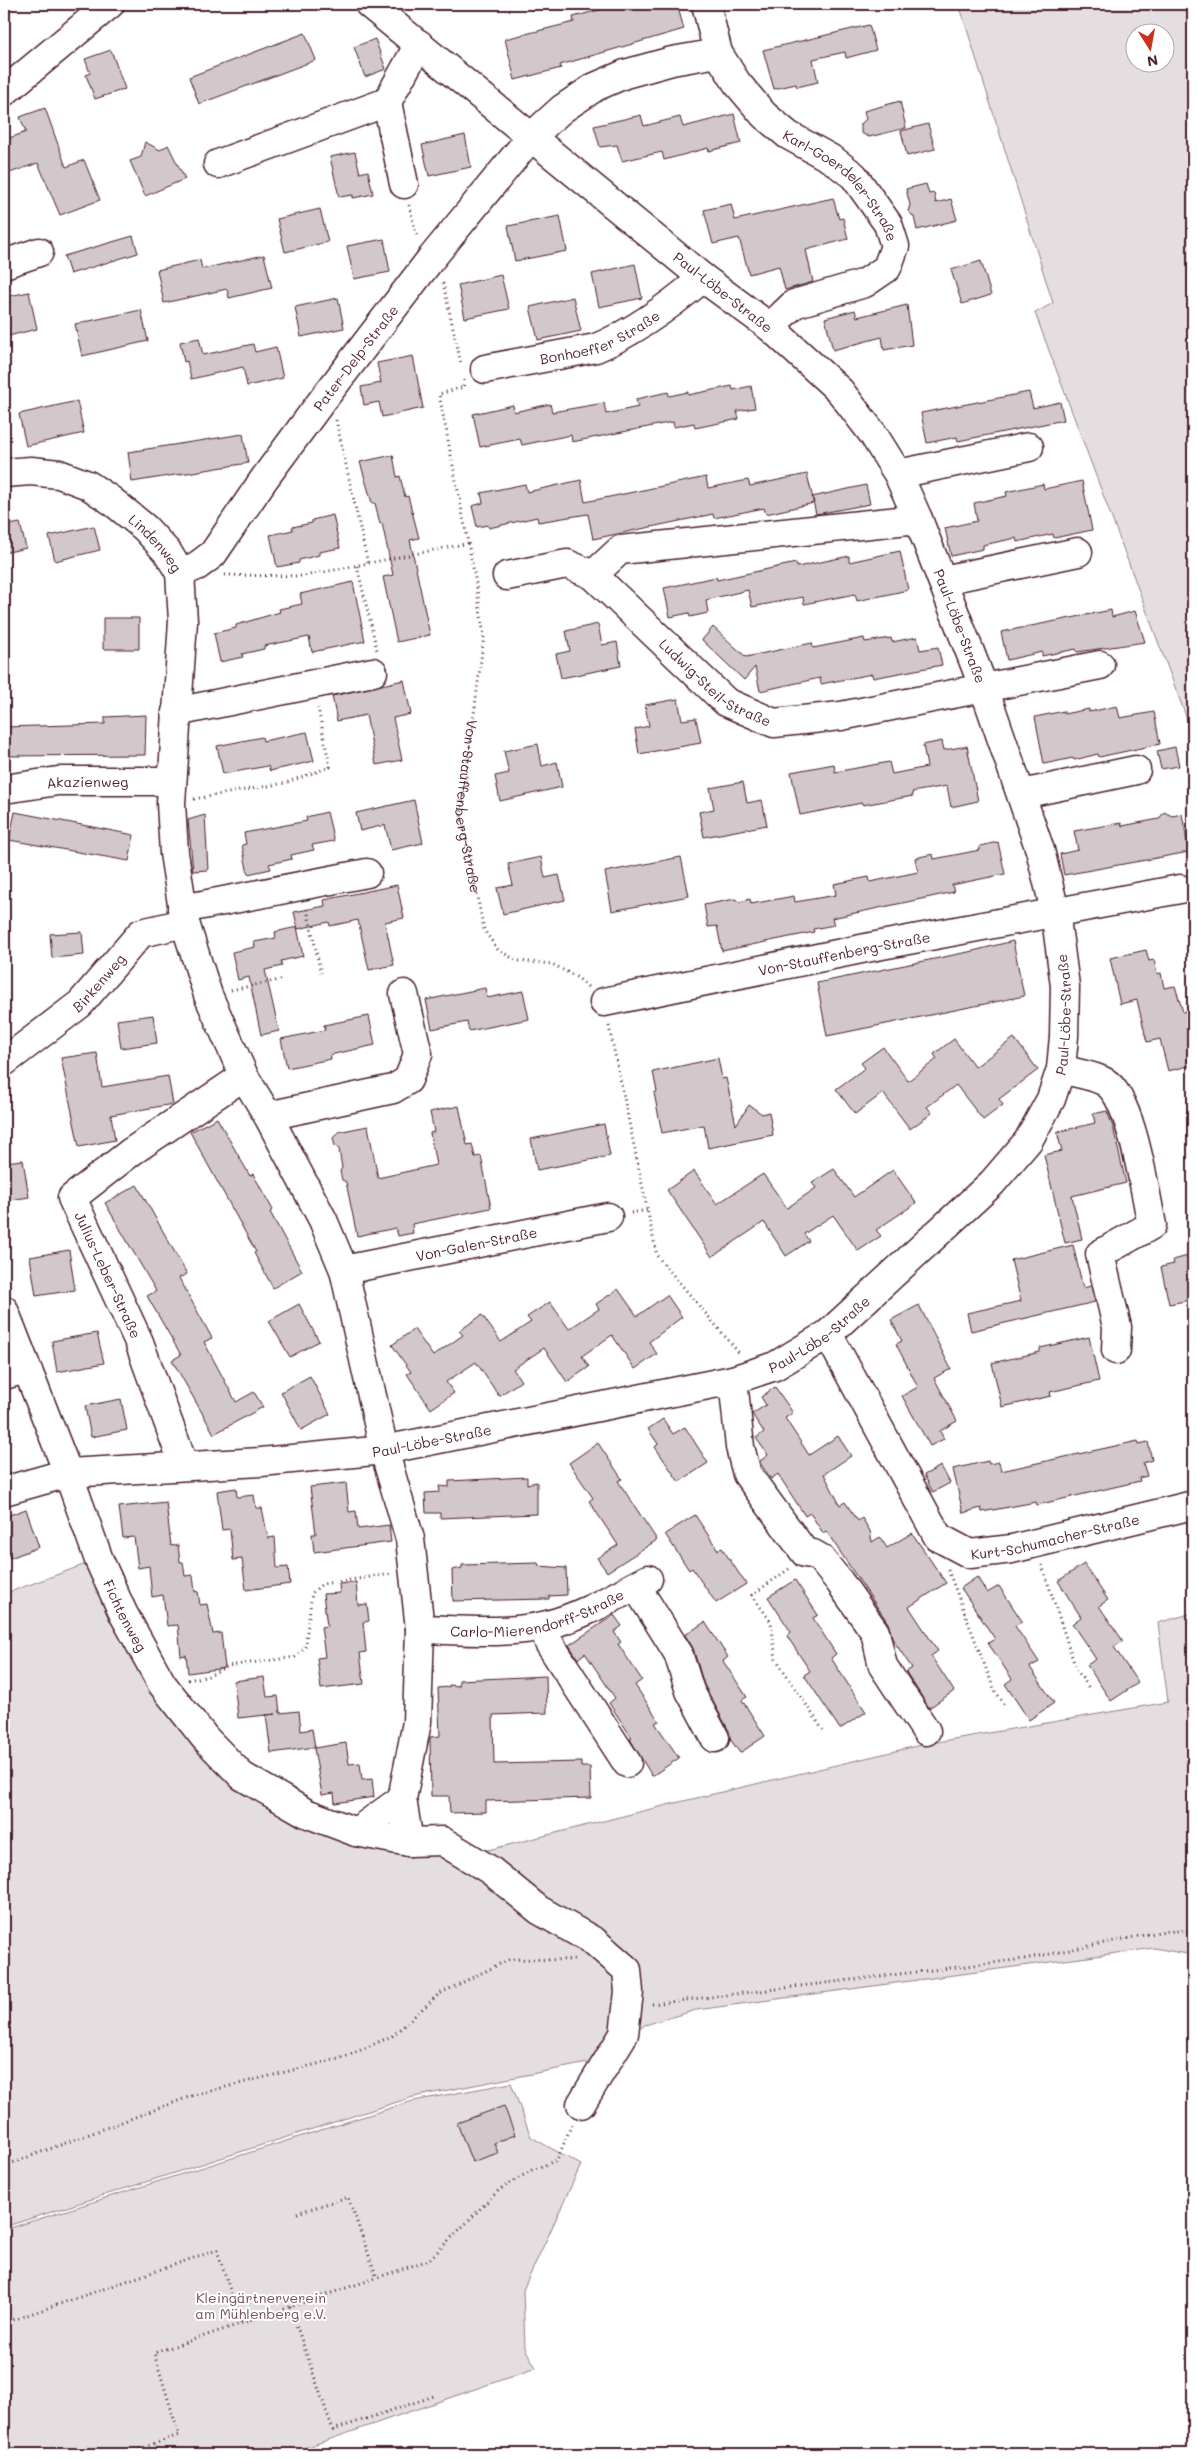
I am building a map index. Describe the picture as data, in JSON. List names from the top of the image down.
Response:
{
  "streets": {
    "street": [
      "Karl-Goerdeler-Straße",
      "Paul-Löbe-Straße",
      "Bonhoeffer Straße",
      "Pater-Delp-Straße",
      "Lindenweg",
      "Ludwig-Steil-Straße",
      "Akazienweg",
      "Von-Stauffenberg-Straße",
      "Birkenweg",
      "Von-Galen-Straße",
      "Julius-Leber-Straße",
      "Kurt-Schumacher-Straße",
      "Carlo-Mierendorff-Straße",
      "Fichtenweg"
    ]
  },
  "crossings": [
    ["Karl-Goerdeler-Straße", "Paul-Löbe-Straße"],
    ["Paul-Löbe-Straße", "Bonhoeffer Straße"],
    ["Paul-Löbe-Straße", "Pater-Delp-Straße"],
    ["Paul-Löbe-Straße", "Ludwig-Steil-Straße"],
    ["Paul-Löbe-Straße", "Von-Stauffenberg-Straße"],
    ["Paul-Löbe-Straße", "Julius-Leber-Straße"],
    ["Paul-Löbe-Straße", "Fichtenweg"],
    ["Bonhoeffer Straße", "Von-Stauffenberg-Straße"],
    ["Pater-Delp-Straße", "Lindenweg"],
    ["Lindenweg", "Akazienweg"]
  ],
  "parks": ["Kleingärtnerverein am Mühlenberg e.V."],
  "north": "bottom"
}
